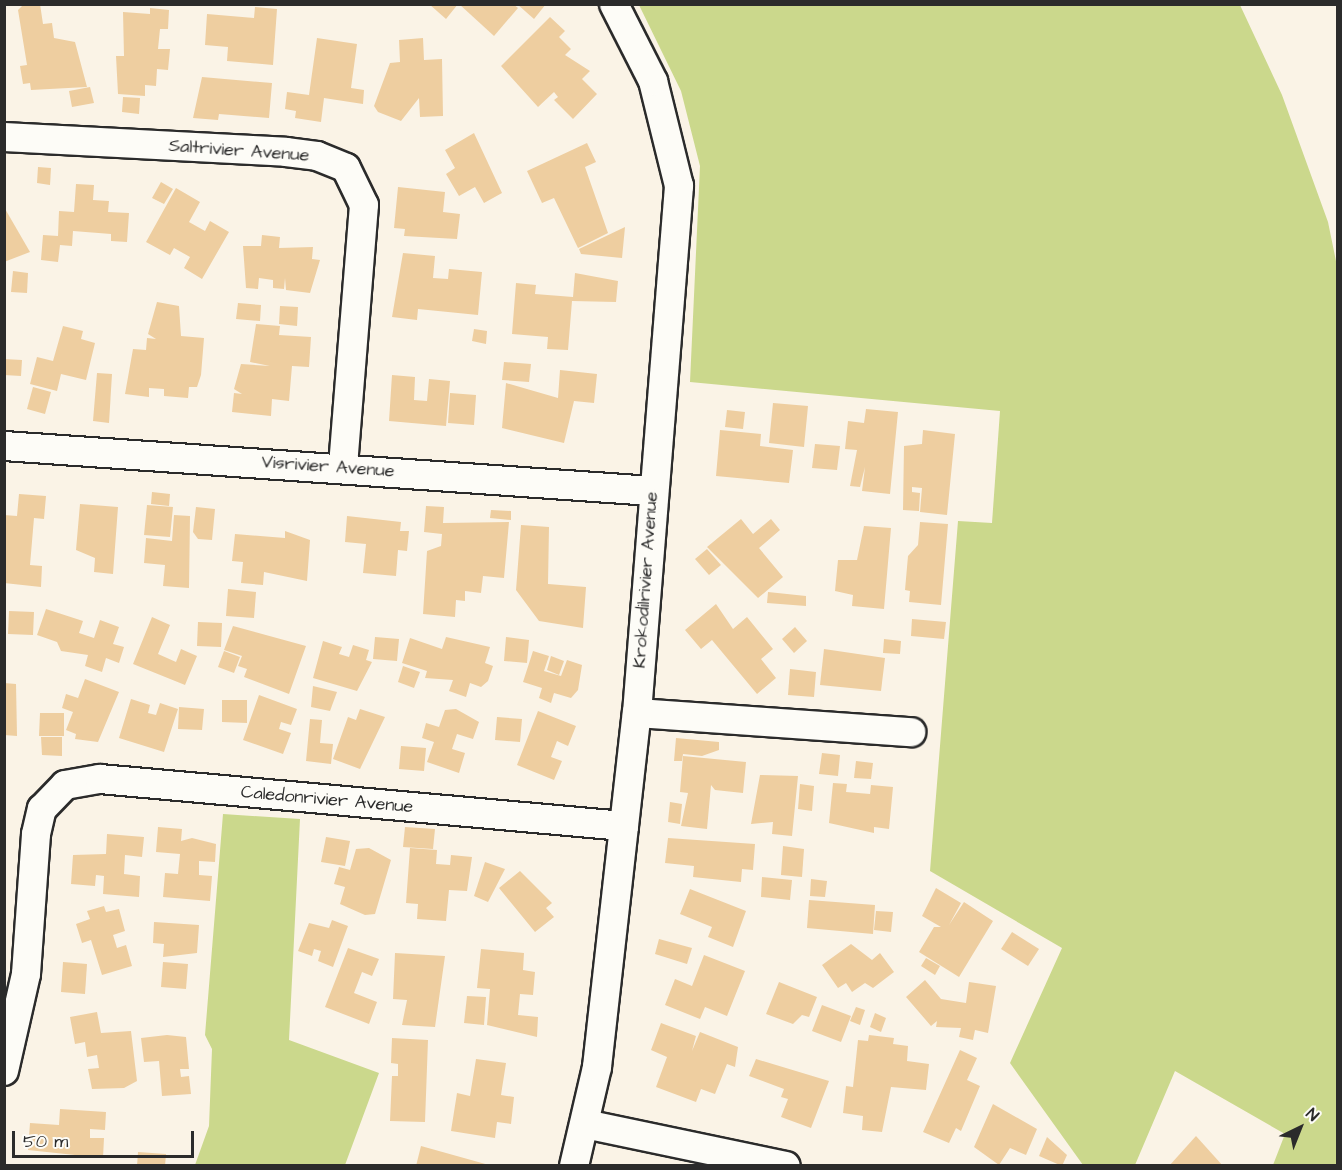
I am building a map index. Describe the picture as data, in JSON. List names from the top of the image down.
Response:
{
  "streets": {
    "street": [
      "Saltrivier Avenue",
      "Visrivier Avenue",
      "Krokodilrivier Avenue",
      "Caledonrivier Avenue"
    ]
  },
  "crossings": [
    ["Saltrivier Avenue", "Visrivier Avenue"],
    ["Visrivier Avenue", "Krokodilrivier Avenue"],
    ["Krokodilrivier Avenue", "Caledonrivier Avenue"]
  ],
  "scale_bar": "50 m",
  "north": "top right"
}
